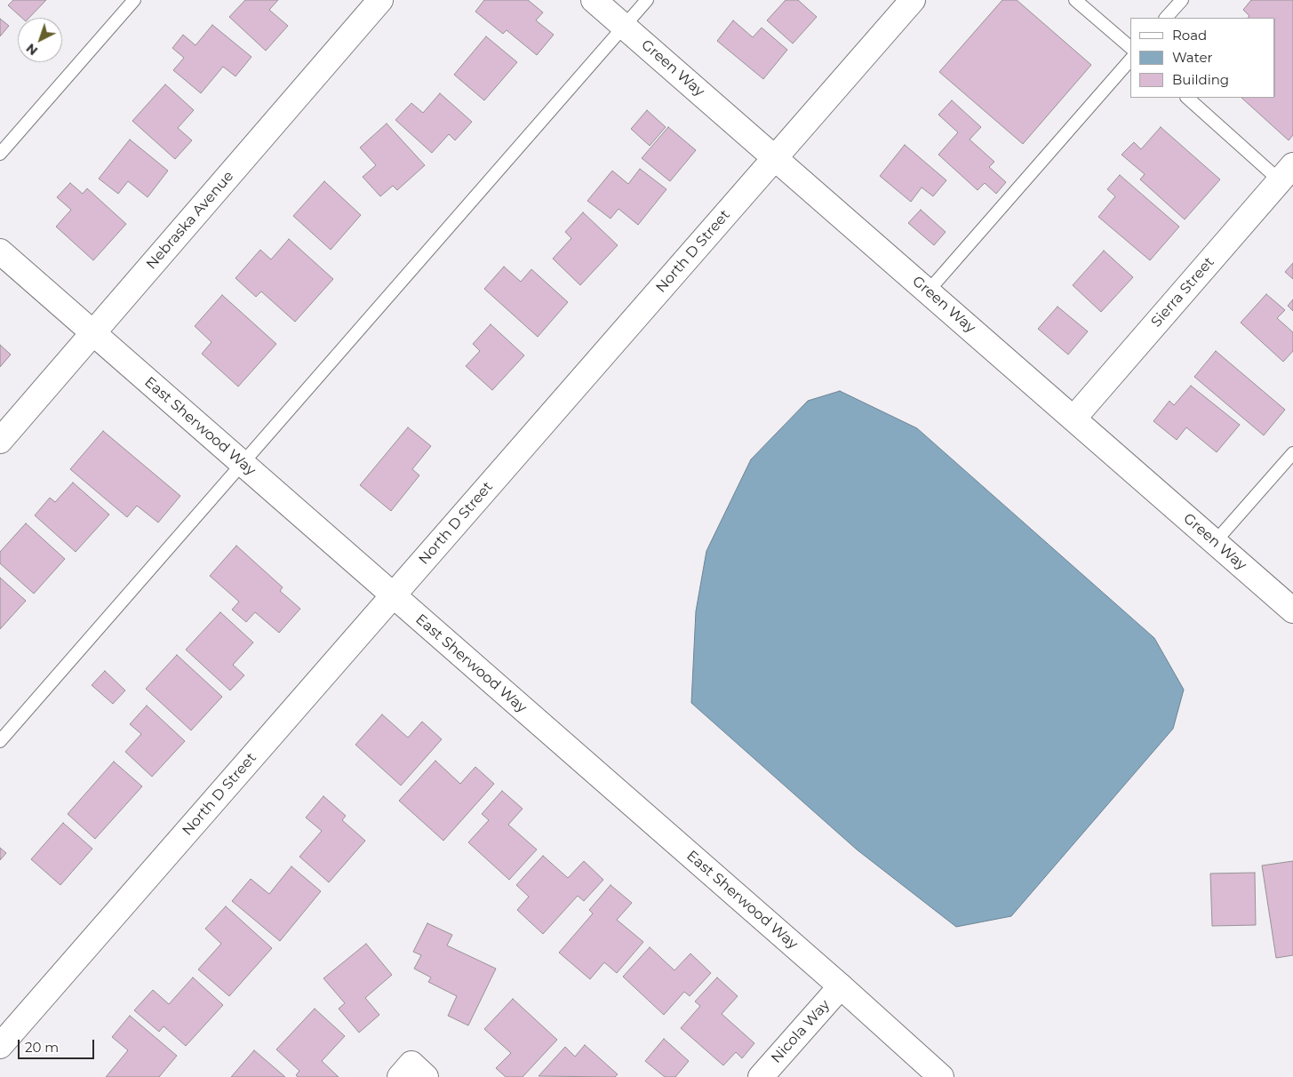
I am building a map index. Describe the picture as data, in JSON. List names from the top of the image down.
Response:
{
  "streets": {
    "street": [
      "Green Way",
      "Nebraska Avenue",
      "North D Street",
      "Sierra Street",
      "East Sherwood Way",
      "Nicola Way"
    ]
  },
  "crossings": [
    ["Green Way", "North D Street"],
    ["Green Way", "Sierra Street"],
    ["Nebraska Avenue", "East Sherwood Way"],
    ["North D Street", "East Sherwood Way"],
    ["East Sherwood Way", "Nicola Way"]
  ],
  "legend": ["Road", "Water", "Building"],
  "scale_bar": "20 m",
  "north": "bottom left"
}
